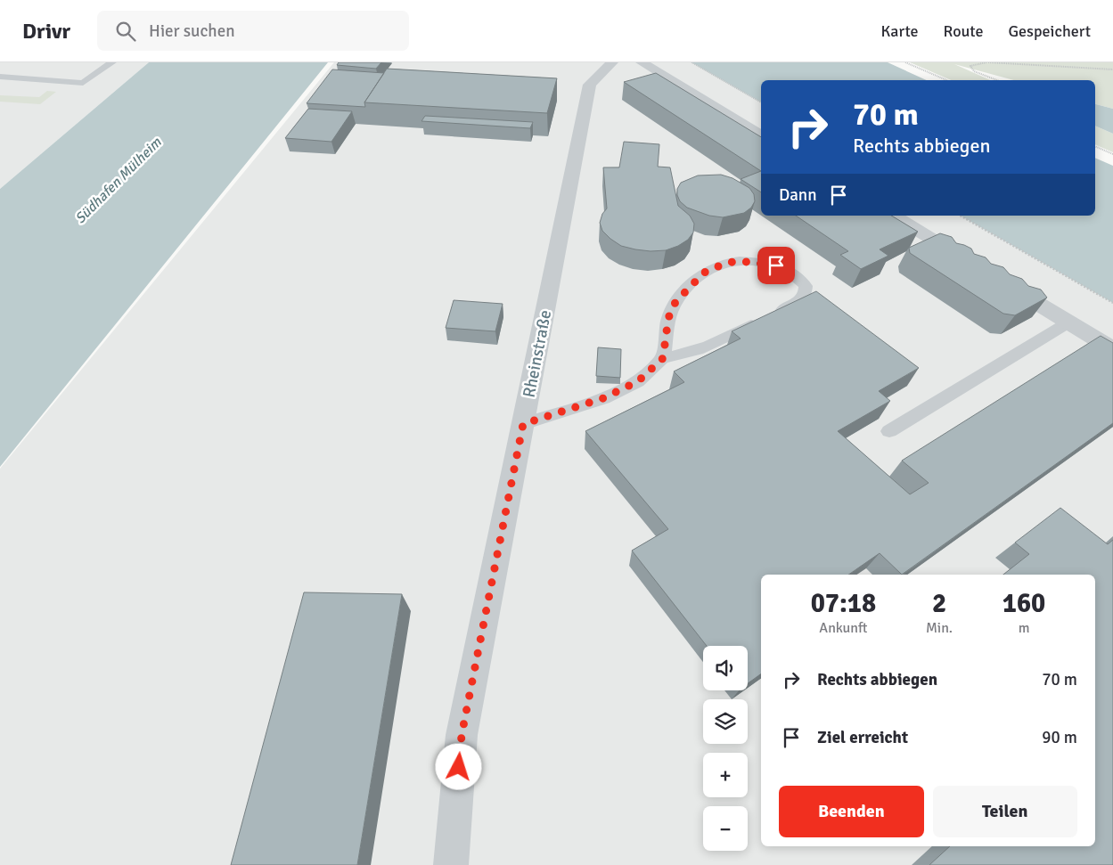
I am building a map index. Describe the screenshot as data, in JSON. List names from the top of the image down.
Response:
{
  "streets": {
    "street": ["Rheinstraße"]
  },
  "water": ["Südhafen Mülheim"],
  "page": {
    "header": "Drivr",
    "search": "Hier suchen",
    "nav": ["Karte", "Route", "Gespeichert"],
    "turn": ["70 m", "Rechts abbiegen"],
    "then": "Dann",
    "eta": [
      "07:18",
      "Ankunft",
      "2",
      "Min.",
      "160",
      "m"
    ],
    "map_buttons": ["+", "−"],
    "list": [
      {
        "name": "Rechts abbiegen",
        "value": "70 m"
      },
      {
        "name": "Ziel erreicht",
        "value": "90 m"
      }
    ],
    "buttons": ["Beenden", "Teilen"]
  }
}
